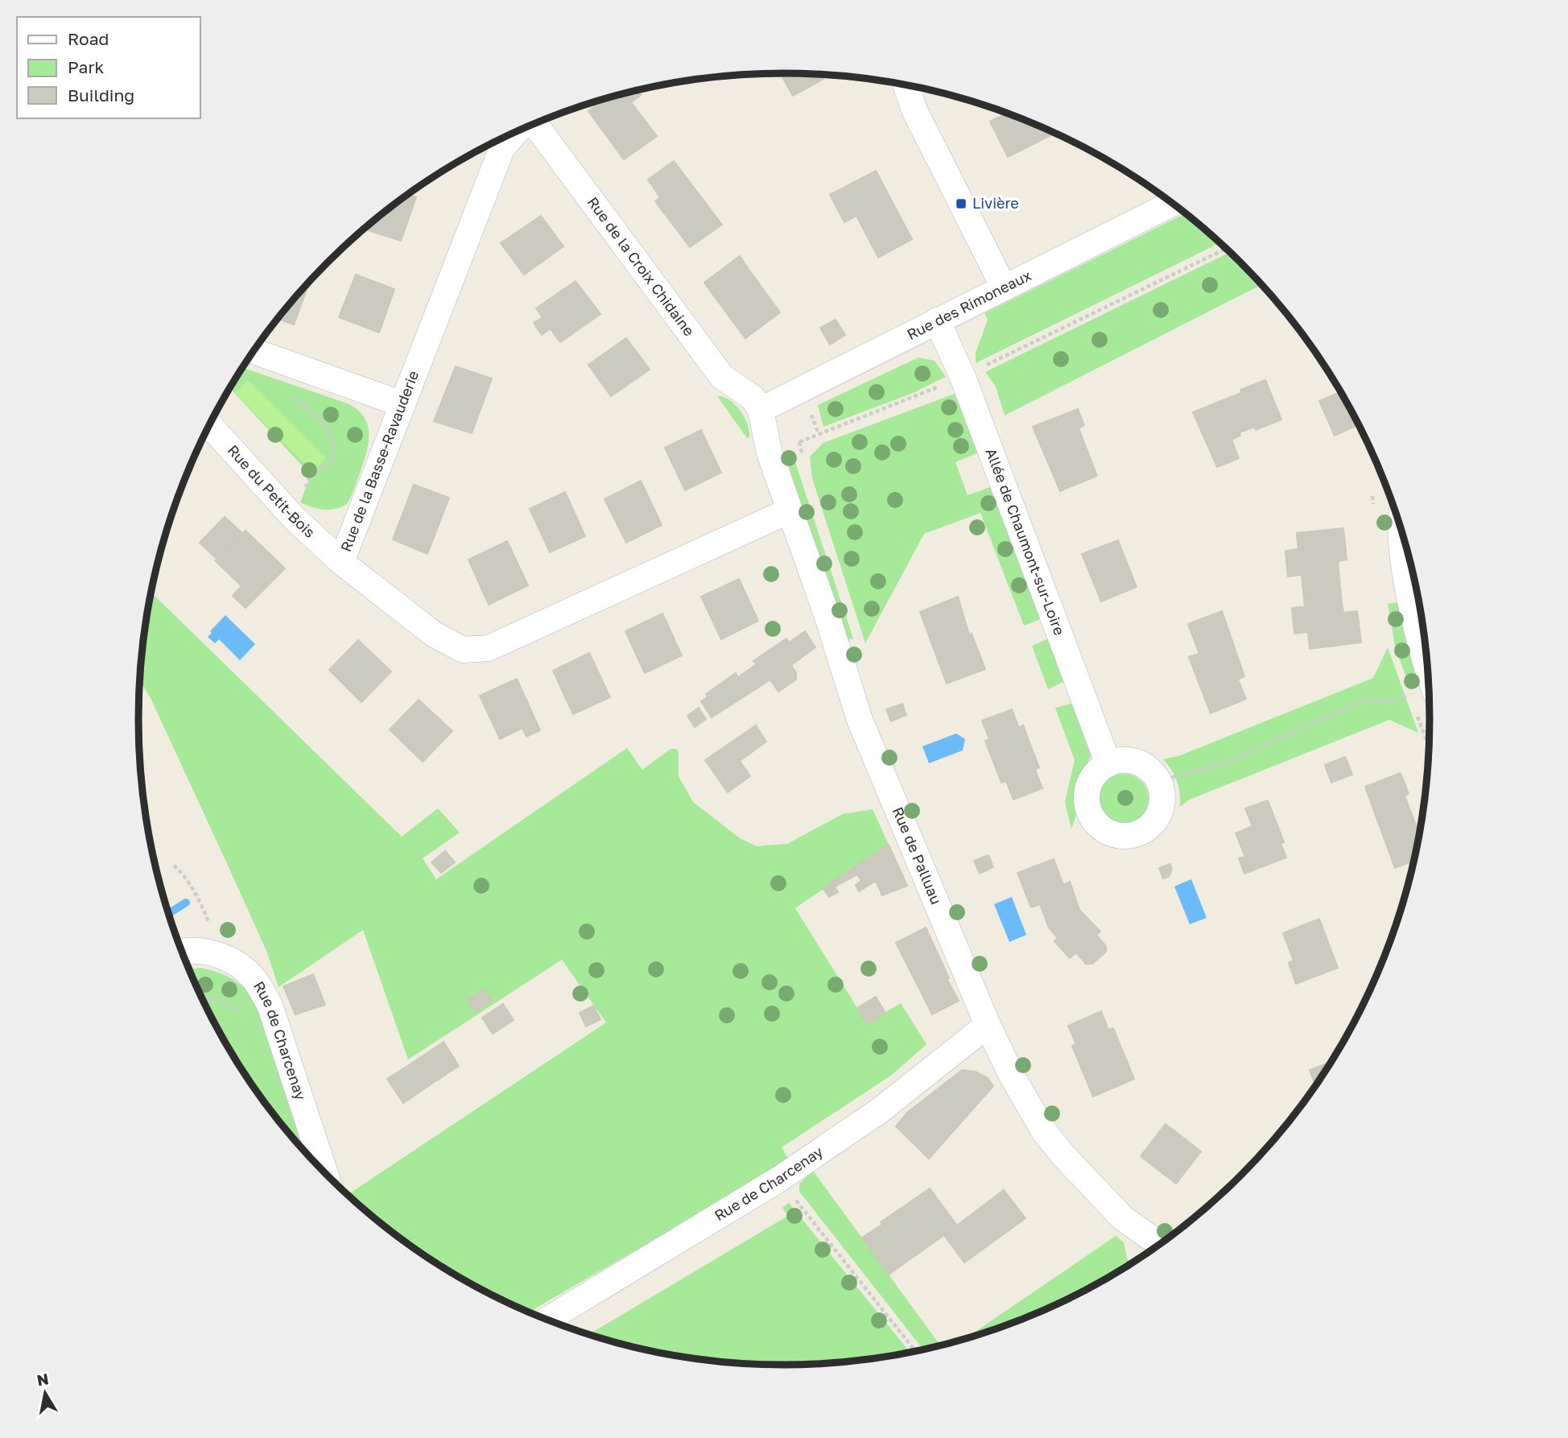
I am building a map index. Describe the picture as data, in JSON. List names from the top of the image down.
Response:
{
  "streets": {
    "street": [
      "Rue de la Croix Chidaine",
      "Rue des Rimoneaux",
      "Rue de la Basse-Ravauderie",
      "Rue du Petit-Bois",
      "Allée de Chaumont-sur-Loire",
      "Rue de Palluau",
      "Rue de Charcenay"
    ]
  },
  "crossings": [
    ["Rue de la Croix Chidaine", "Rue des Rimoneaux"],
    ["Rue de la Croix Chidaine", "Rue de Palluau"],
    ["Rue des Rimoneaux", "Allée de Chaumont-sur-Loire"],
    ["Rue des Rimoneaux", "Rue de Palluau"],
    ["Rue de la Basse-Ravauderie", "Rue du Petit-Bois"],
    ["Rue de la Basse-Ravauderie", "Rue de Palluau"],
    ["Rue de Palluau", "Rue de Charcenay"]
  ],
  "places": {
    "transit": ["Livière"]
  },
  "legend": ["Road", "Park", "Building"],
  "north": "top"
}
